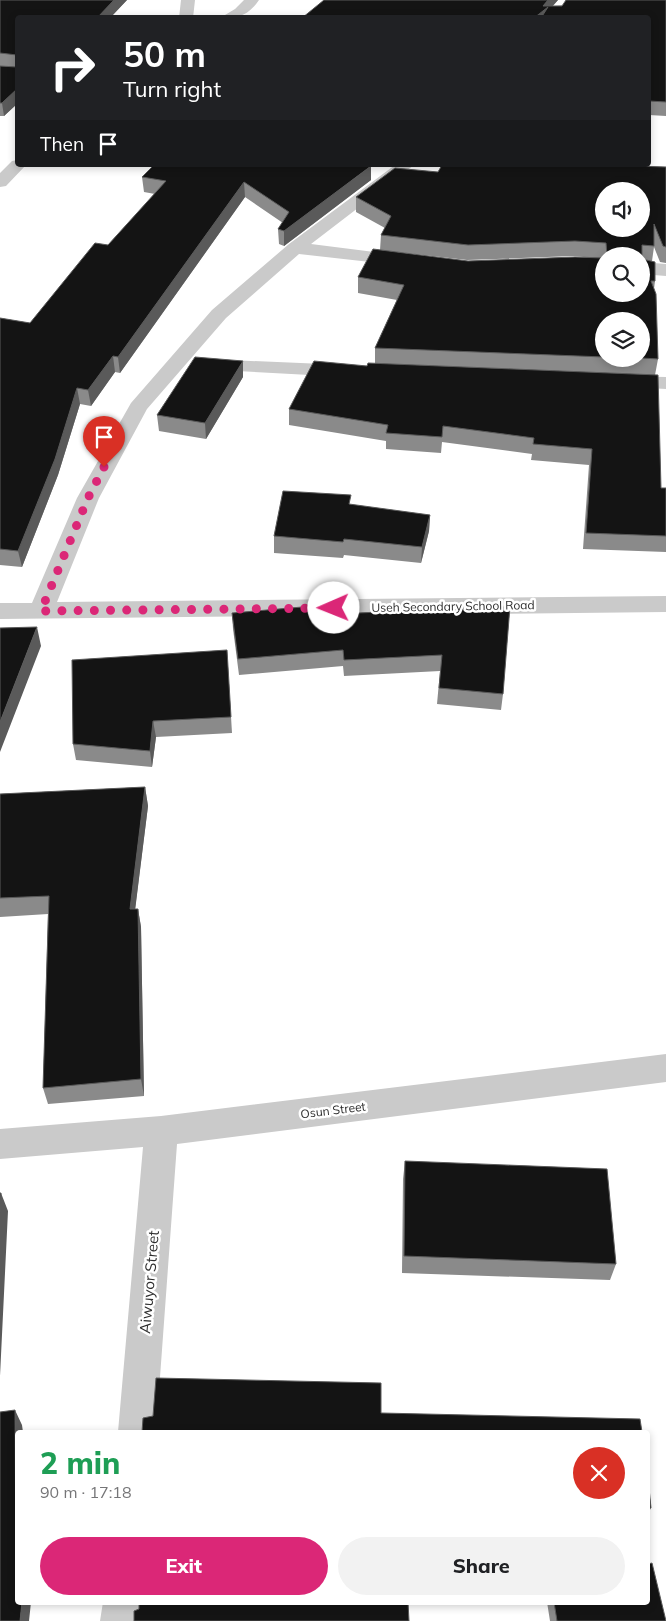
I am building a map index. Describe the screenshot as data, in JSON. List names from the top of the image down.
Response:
{
  "streets": {
    "street": ["Useh Secondary School Road", "Osun Street", "Aiwuyor Street"]
  },
  "crossings": [
    ["Osun Street", "Aiwuyor Street"]
  ],
  "page": {
    "turn": ["50 m", "Turn right"],
    "then": "Then",
    "heading": ["2 min", "90 m · 17:18"],
    "buttons": ["Exit", "Share"]
  }
}
